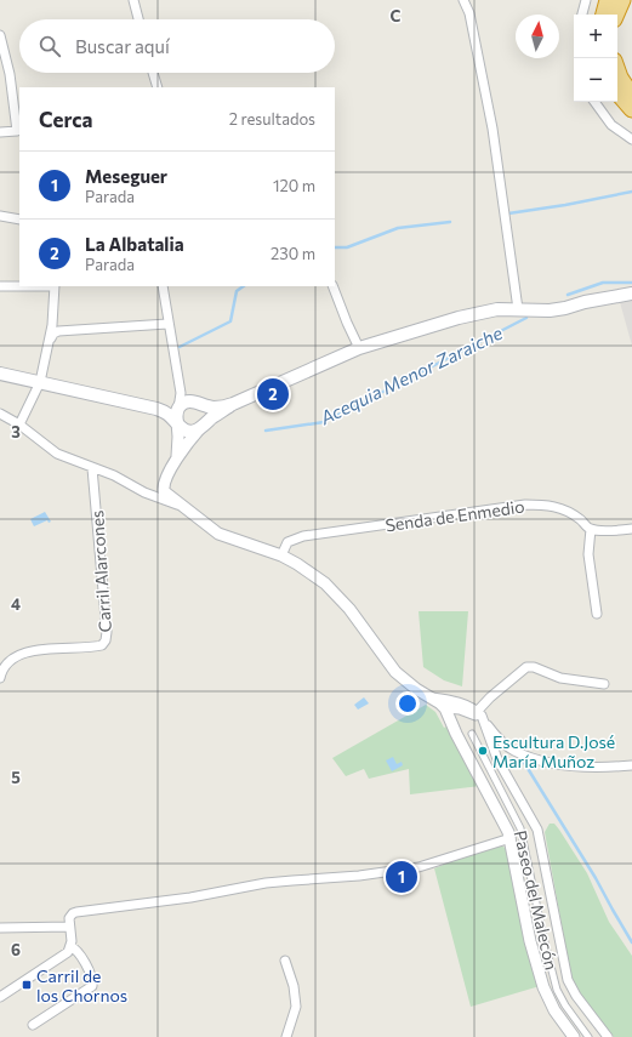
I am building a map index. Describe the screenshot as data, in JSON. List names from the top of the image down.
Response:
{
  "streets": {
    "street": ["Senda de Enmedio", "Carril Alarcones", "Paseo del Malecón"]
  },
  "water": ["Acequia Menor Zaraiche"],
  "places": {
    "other": ["Escultura D.José María Muñoz"],
    "transit": ["Carril de los Chornos"]
  },
  "north": "top",
  "page": {
    "map_buttons": ["+", "−"],
    "search": "Buscar aquí",
    "heading": ["Cerca", "2 resultados"],
    "list": [
      {
        "mark": "1",
        "name": "Meseguer",
        "note": "Parada",
        "value": "120 m"
      },
      {
        "mark": "2",
        "name": "La Albatalia",
        "note": "Parada",
        "value": "230 m"
      }
    ],
    "pins": ["2", "1"]
  },
  "grid": {
    "columns": ["C"],
    "rows": [
      "3",
      "4",
      "5",
      "6"
    ]
  }
}
